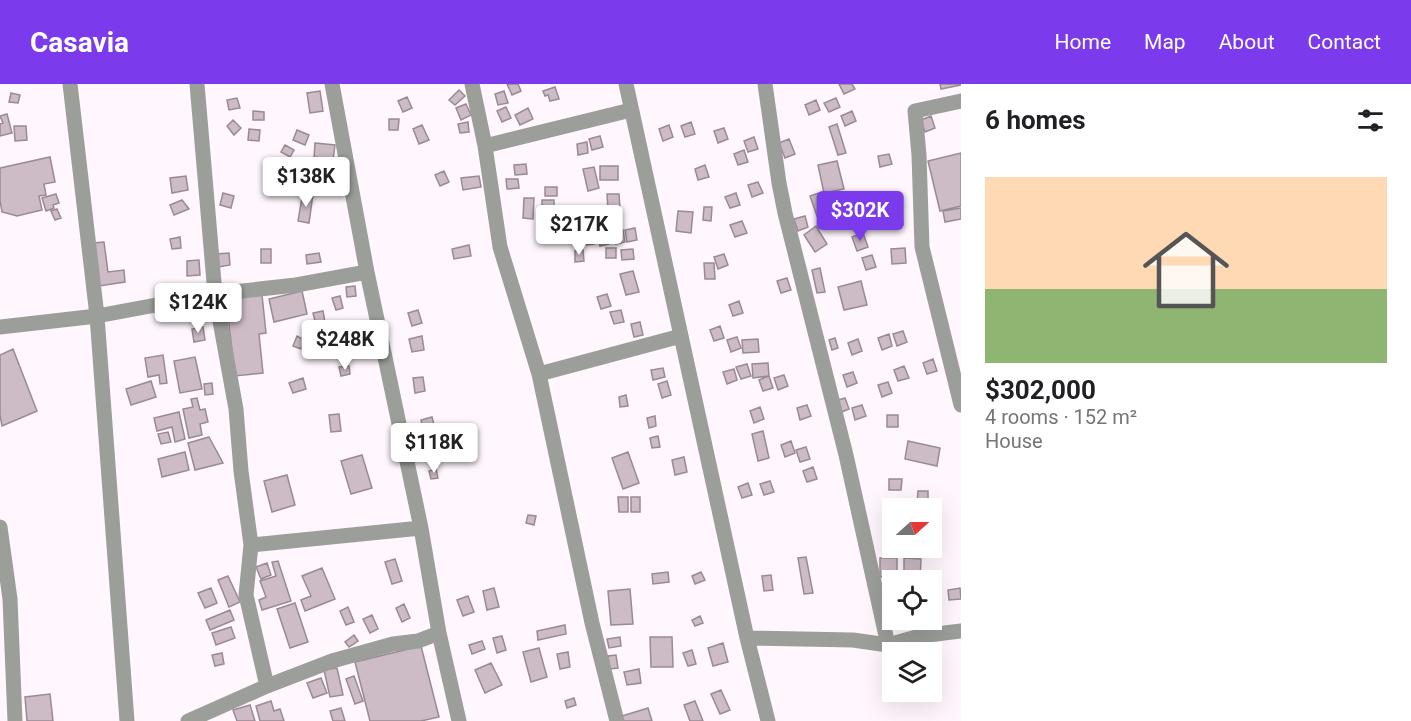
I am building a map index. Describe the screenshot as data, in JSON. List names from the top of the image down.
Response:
{
  "north": "right",
  "page": {
    "header": "Casavia",
    "nav": [
      "Home",
      "Map",
      "About",
      "Contact"
    ],
    "heading": "6 homes",
    "list": [
      {
        "name": "$302,000",
        "note": "4 rooms · 152 m² · House"
      }
    ],
    "price": [
      "$138K",
      "$302K",
      "$217K",
      "$124K",
      "$248K",
      "$118K"
    ]
  }
}
